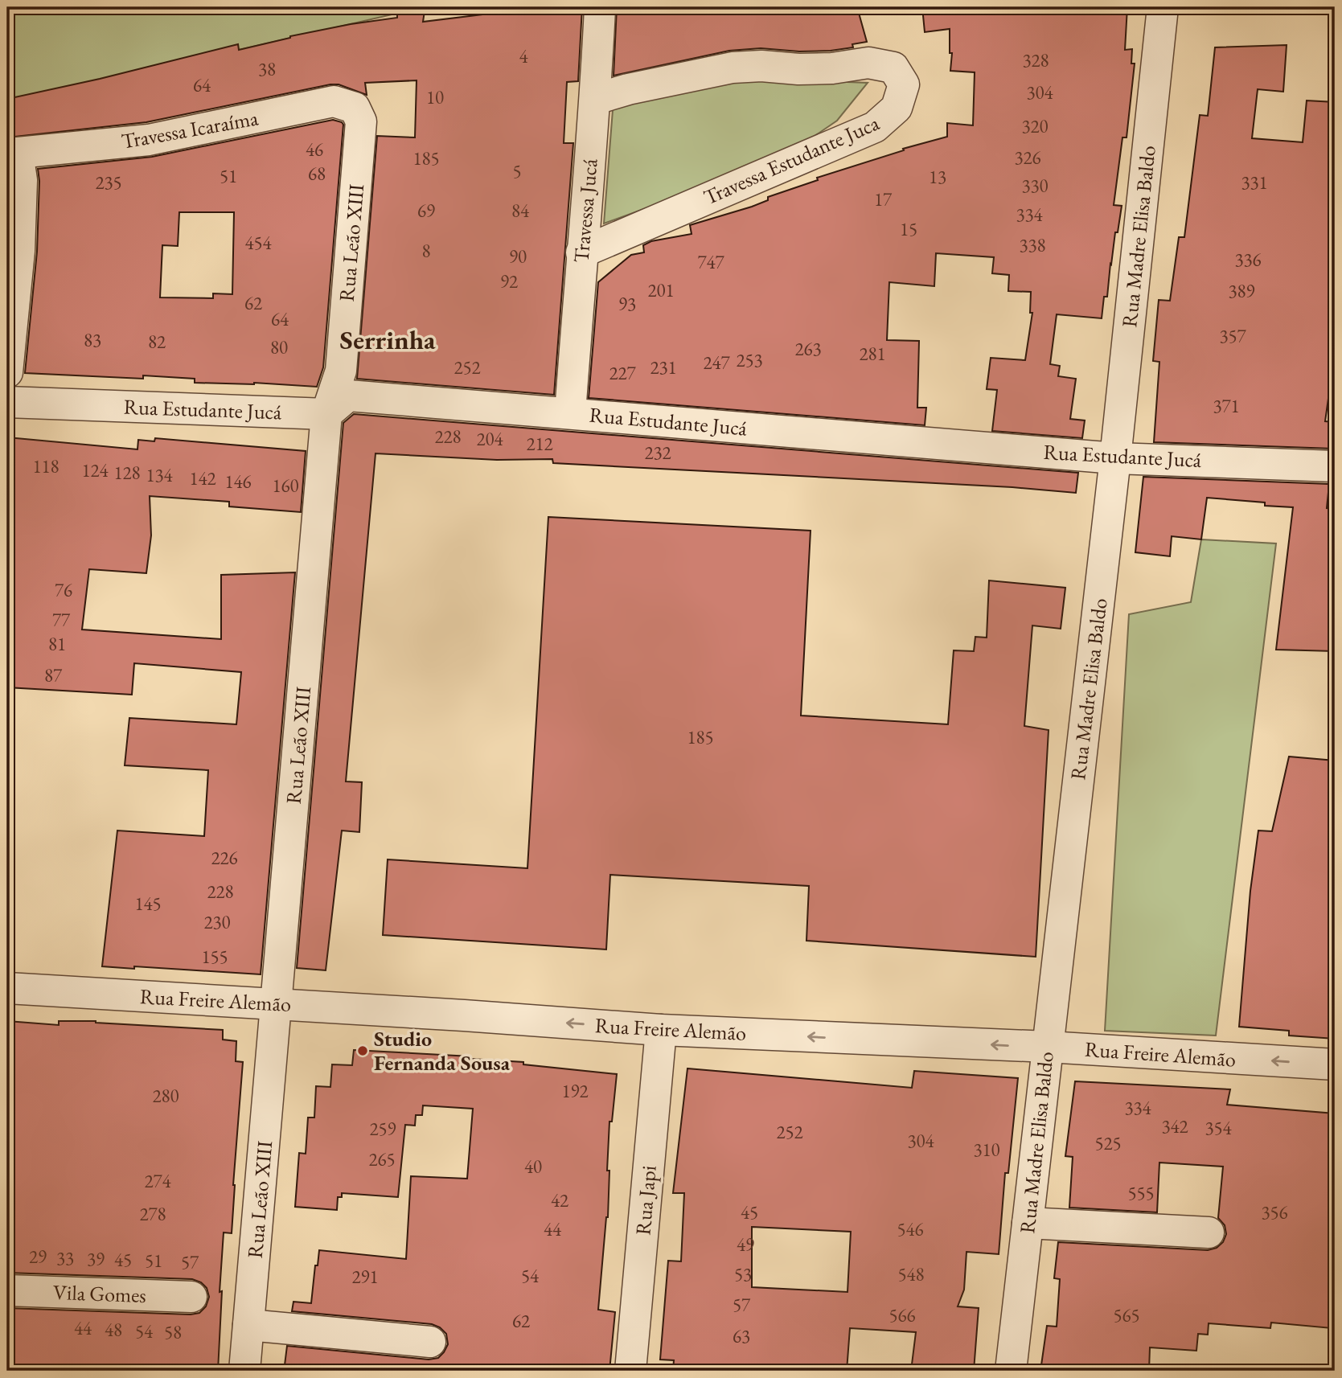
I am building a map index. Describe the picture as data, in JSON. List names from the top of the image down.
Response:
{
  "streets": {
    "street": [
      "Travessa Icaraíma",
      "Travessa Estudante Juca",
      "Travessa Jucá",
      "Rua Madre Elisa Baldo",
      "Rua Leão XIII",
      "Rua Estudante Jucá",
      "Rua Freire Alemão",
      "Rua Japi",
      "Vila Gomes"
    ]
  },
  "crossings": [
    ["Travessa Icaraíma", "Rua Leão XIII"],
    ["Travessa Estudante Juca", "Travessa Jucá"],
    ["Travessa Jucá", "Rua Estudante Jucá"],
    ["Rua Madre Elisa Baldo", "Rua Estudante Jucá"],
    ["Rua Madre Elisa Baldo", "Rua Freire Alemão"],
    ["Rua Leão XIII", "Rua Estudante Jucá"],
    ["Rua Leão XIII", "Rua Freire Alemão"],
    ["Rua Freire Alemão", "Rua Japi"]
  ],
  "one_way": ["Rua Freire Alemão"],
  "districts": ["Serrinha"],
  "places": ["Studio Fernanda Sousa"],
  "house_numbers": [
    "4",
    "328",
    "38",
    "64",
    "304",
    "10",
    "320",
    "46",
    "326",
    "185",
    "5",
    "68",
    "51",
    "13",
    "235",
    "331",
    "330",
    "17",
    "69",
    "84",
    "334",
    "15",
    "454",
    "338",
    "8",
    "90",
    "336",
    "747",
    "92",
    "201",
    "389",
    "62",
    "93",
    "64",
    "357",
    "83",
    "82",
    "80",
    "263",
    "281",
    "253",
    "247",
    "252",
    "231",
    "227",
    "371",
    "228",
    "204",
    "212",
    "232",
    "118",
    "124",
    "128",
    "134",
    "142",
    "146",
    "160",
    "76",
    "77",
    "81",
    "87",
    "185",
    "226",
    "228",
    "145",
    "230",
    "155",
    "192",
    "280",
    "334",
    "342",
    "354",
    "259",
    "252",
    "304",
    "525",
    "310",
    "265",
    "40",
    "274",
    "555",
    "42",
    "45",
    "356",
    "278",
    "44",
    "546",
    "49",
    "29",
    "33",
    "39",
    "45",
    "51",
    "57",
    "53",
    "548",
    "54",
    "291",
    "57",
    "566",
    "565",
    "62",
    "44",
    "48",
    "54",
    "58",
    "63"
  ]
}
